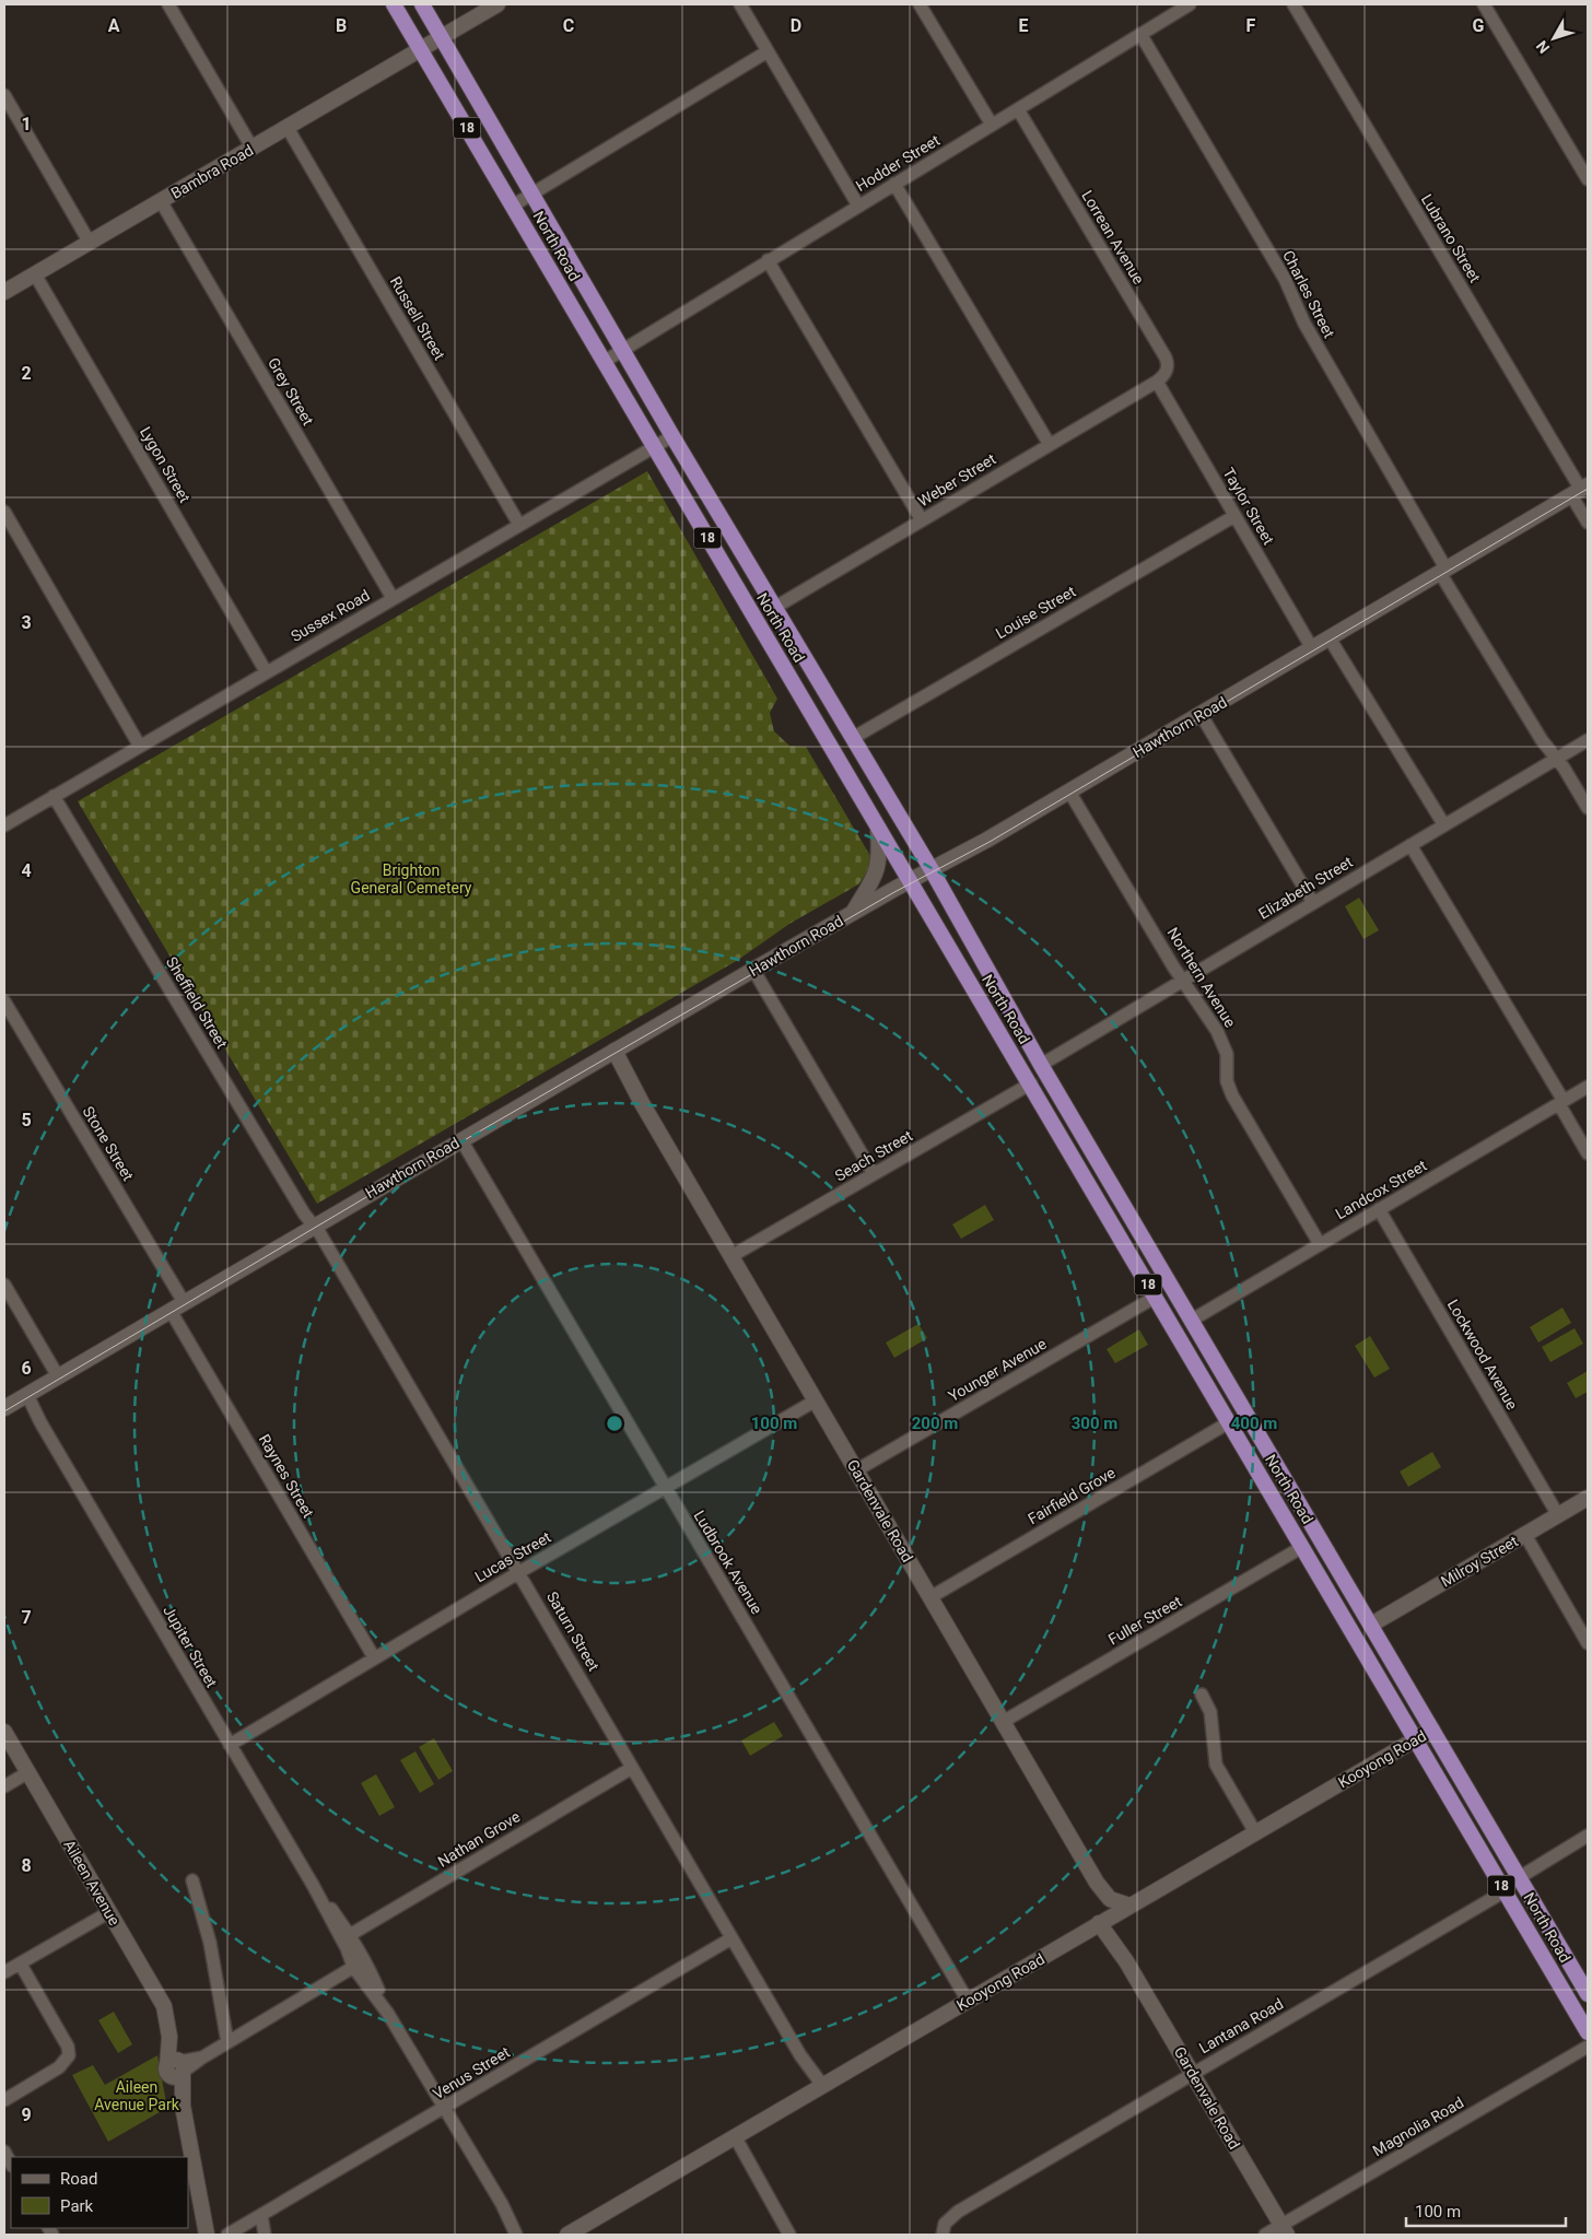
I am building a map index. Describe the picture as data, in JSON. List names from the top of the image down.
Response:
{
  "streets": {
    "highway": ["18", "North Road"],
    "street": [
      "Hodder Street",
      "Bambra Road",
      "Lorrean Avenue",
      "Lubrano Street",
      "Charles Street",
      "Russell Street",
      "Grey Street",
      "Lygon Street",
      "Weber Street",
      "Taylor Street",
      "Louise Street",
      "Sussex Road",
      "Hawthorn Road",
      "Elizabeth Street",
      "Northern Avenue",
      "Sheffield Street",
      "Stone Street",
      "Seach Street",
      "Landcox Street",
      "Lockwood Avenue",
      "Younger Avenue",
      "Raynes Street",
      "Fairfield Grove",
      "Gardenvale Road",
      "Lucas Street",
      "Milroy Street",
      "Ludbrook Avenue",
      "Fuller Street",
      "Saturn Street",
      "Jupiter Street",
      "Kooyong Road",
      "Nathan Grove",
      "Aileen Avenue",
      "Lantana Road",
      "Venus Street",
      "Magnolia Road"
    ]
  },
  "crossings": [
    ["Hodder Street", "Lorrean Avenue"],
    ["Hodder Street", "North Road"],
    ["Hodder Street", "Charles Street"],
    ["Bambra Road", "North Road"],
    ["Bambra Road", "Russell Street"],
    ["Bambra Road", "Grey Street"],
    ["Bambra Road", "Lygon Street"],
    ["Lorrean Avenue", "Weber Street"],
    ["Lorrean Avenue", "Taylor Street"],
    ["Lubrano Street", "Hawthorn Road"],
    ["North Road", "Weber Street"],
    ["North Road", "Louise Street"],
    ["North Road", "Sussex Road"],
    ["North Road", "Hawthorn Road"],
    ["North Road", "Elizabeth Street"],
    ["North Road", "Seach Street"],
    ["North Road", "Landcox Street"],
    ["North Road", "Younger Avenue"],
    ["North Road", "Fairfield Grove"],
    ["North Road", "Milroy Street"],
    ["North Road", "Fuller Street"],
    ["North Road", "Kooyong Road"],
    ["North Road", "Lantana Road"],
    ["Charles Street", "Hawthorn Road"],
    ["Charles Street", "Elizabeth Street"],
    ["Russell Street", "Sussex Road"],
    ["Grey Street", "Sussex Road"],
    ["Lygon Street", "Sussex Road"],
    ["Weber Street", "Taylor Street"],
    ["Taylor Street", "Louise Street"],
    ["Taylor Street", "Hawthorn Road"],
    ["Sussex Road", "Sheffield Street"],
    ["Hawthorn Road", "Northern Avenue"],
    ["Hawthorn Road", "Sheffield Street"],
    ["Hawthorn Road", "Stone Street"],
    ["Hawthorn Road", "Raynes Street"],
    ["Hawthorn Road", "Gardenvale Road"],
    ["Hawthorn Road", "Ludbrook Avenue"],
    ["Hawthorn Road", "Saturn Street"],
    ["Hawthorn Road", "Jupiter Street"],
    ["Elizabeth Street", "Northern Avenue"],
    ["Northern Avenue", "Landcox Street"],
    ["Sheffield Street", "Saturn Street"],
    ["Stone Street", "Raynes Street"],
    ["Seach Street", "Gardenvale Road"],
    ["Landcox Street", "Lockwood Avenue"],
    ["Lockwood Avenue", "Milroy Street"],
    ["Younger Avenue", "Gardenvale Road"],
    ["Raynes Street", "Lucas Street"],
    ["Fairfield Grove", "Gardenvale Road"],
    ["Gardenvale Road", "Lucas Street"],
    ["Gardenvale Road", "Fuller Street"],
    ["Gardenvale Road", "Kooyong Road"],
    ["Gardenvale Road", "Lantana Road"],
    ["Gardenvale Road", "Magnolia Road"],
    ["Lucas Street", "Ludbrook Avenue"],
    ["Lucas Street", "Saturn Street"],
    ["Lucas Street", "Jupiter Street"],
    ["Ludbrook Avenue", "Kooyong Road"],
    ["Saturn Street", "Kooyong Road"],
    ["Saturn Street", "Nathan Grove"],
    ["Saturn Street", "Venus Street"],
    ["Jupiter Street", "Nathan Grove"],
    ["Jupiter Street", "Venus Street"]
  ],
  "parks": ["Brighton General Cemetery", "Aileen Avenue Park"],
  "legend": ["Road", "Park"],
  "scale_bar": "100 m",
  "north": "bottom left",
  "grid": {
    "columns": [
      "A",
      "B",
      "C",
      "D",
      "E",
      "F",
      "G"
    ],
    "rows": [
      "1",
      "2",
      "3",
      "4",
      "5",
      "6",
      "7",
      "8",
      "9"
    ]
  },
  "rings": [
    "100 m",
    "200 m",
    "300 m",
    "400 m"
  ]
}
